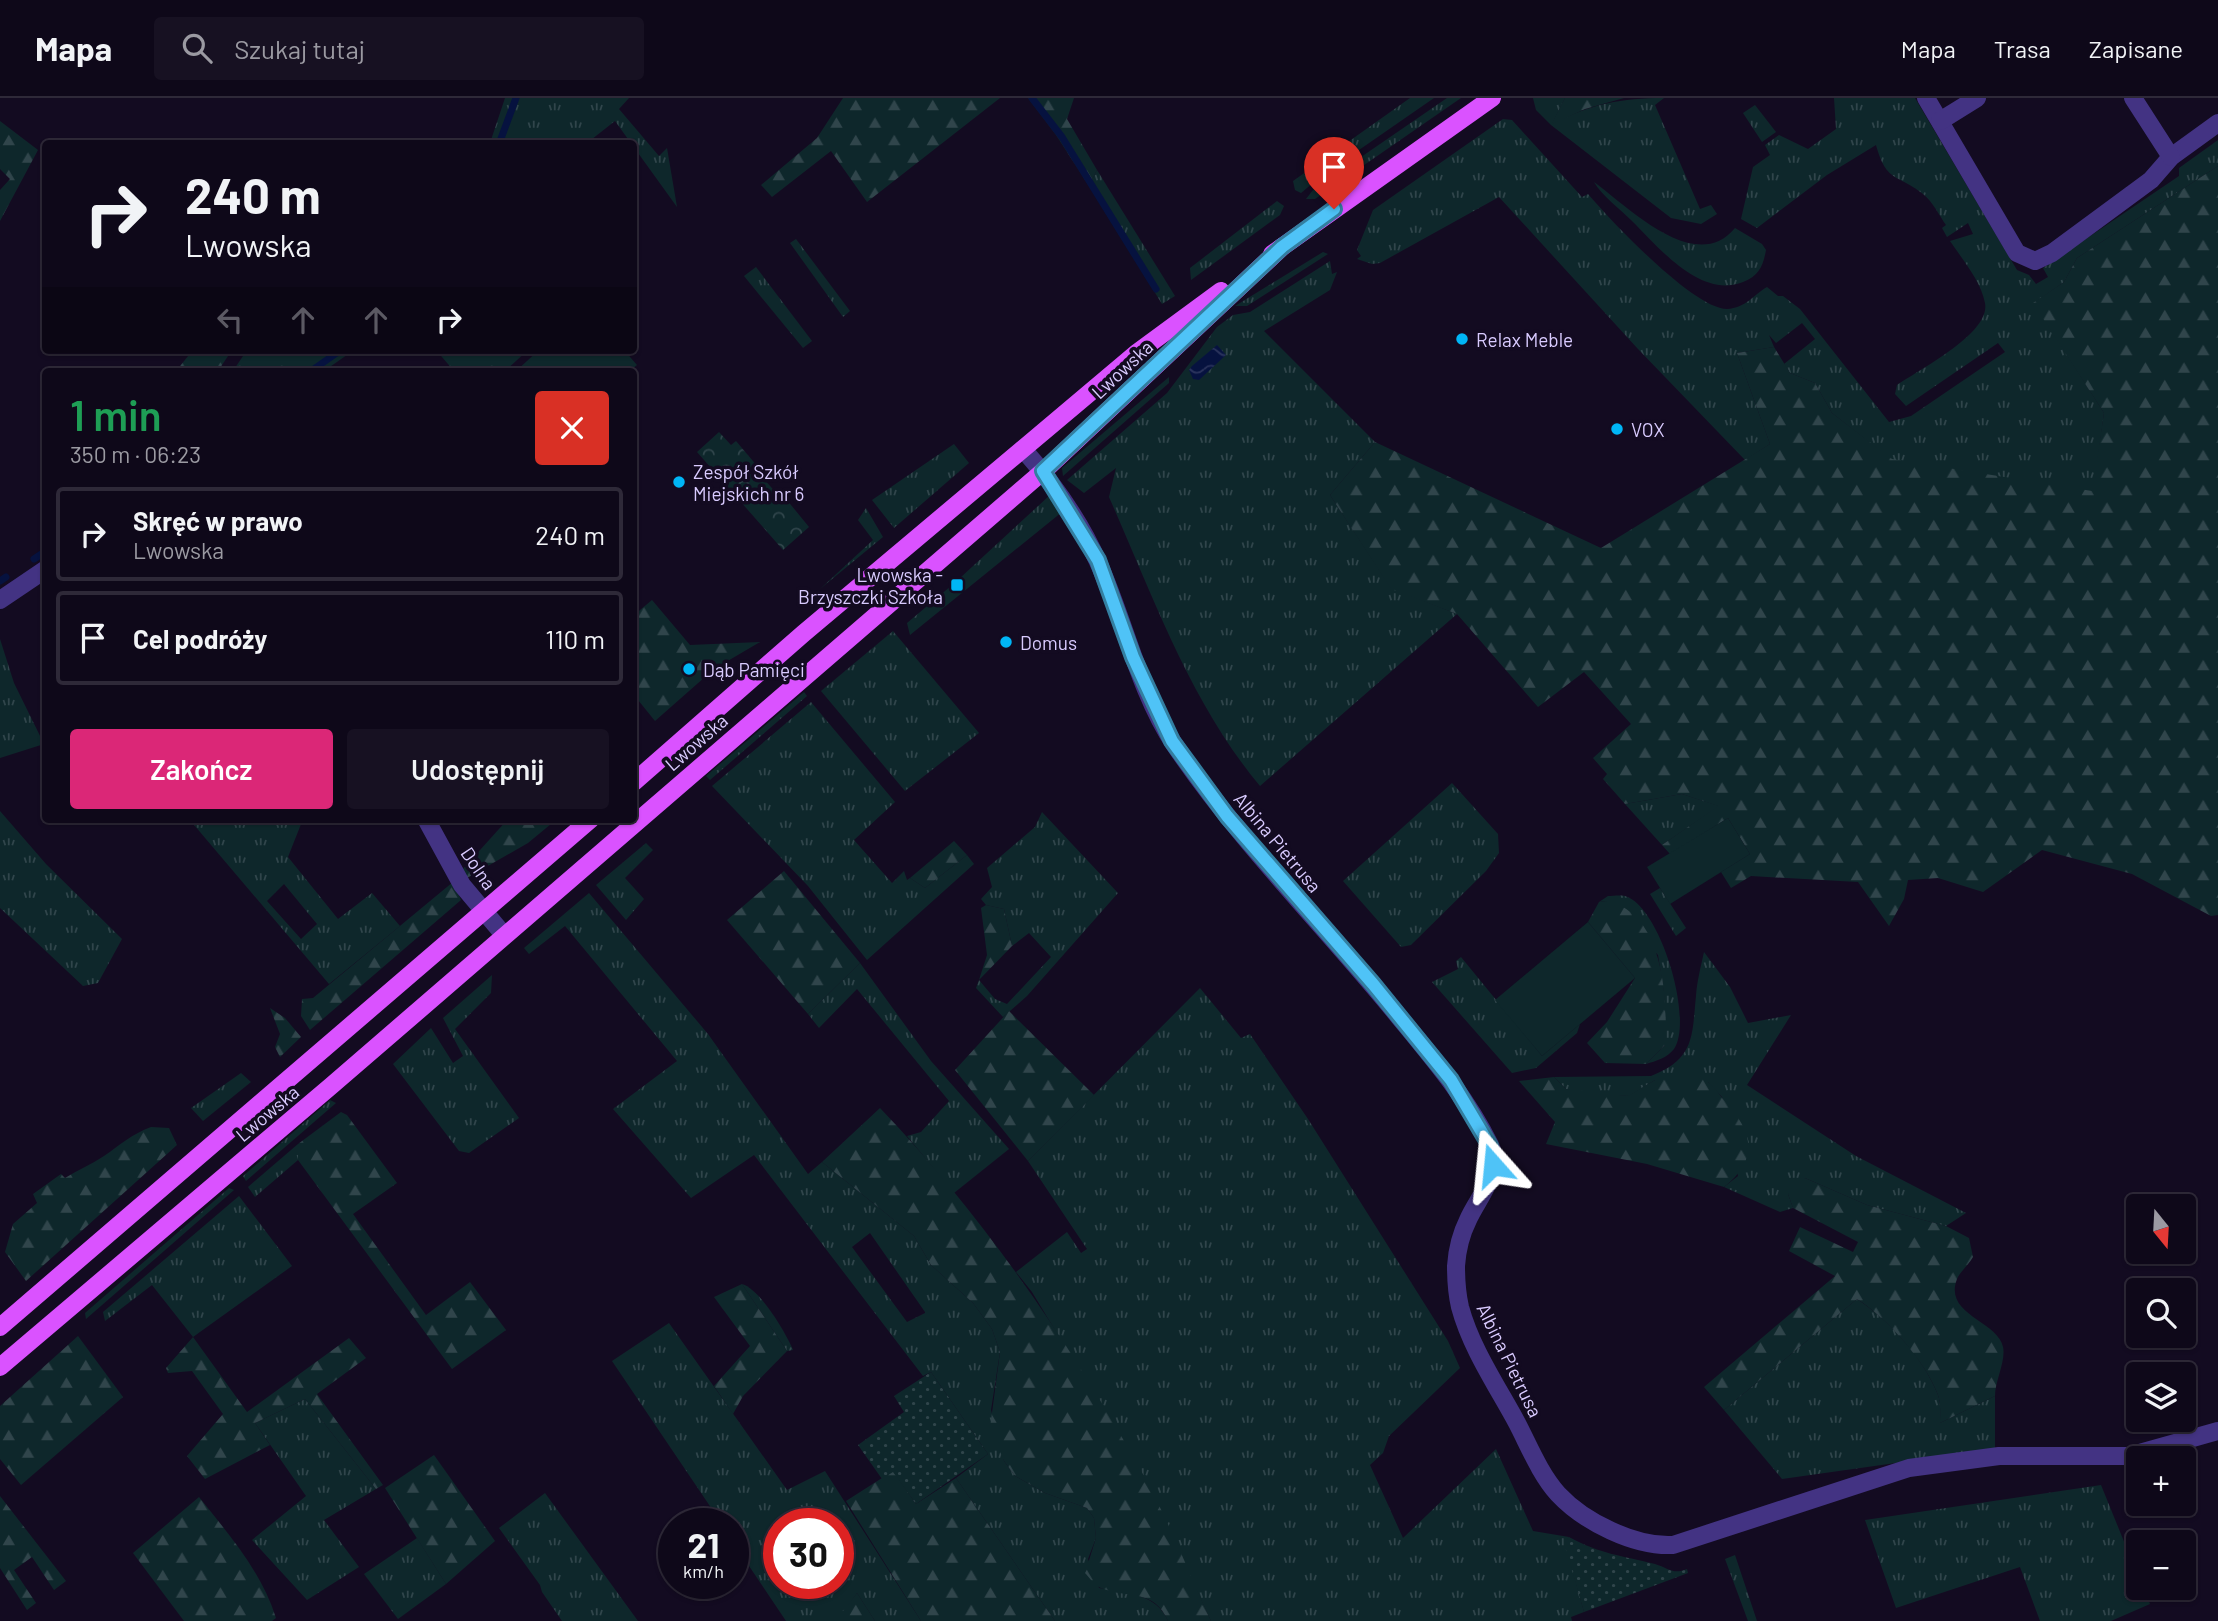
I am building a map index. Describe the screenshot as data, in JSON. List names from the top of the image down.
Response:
{
  "streets": {
    "main road": ["Lwowska"],
    "street": ["Albina Pietrusa", "Dolna"]
  },
  "crossings": [
    ["Lwowska", "Albina Pietrusa"],
    ["Lwowska", "Dolna"]
  ],
  "places": {
    "other": [
      "Relax Meble",
      "VOX",
      "Zespół Szkół Miejskich nr 6",
      "Domus",
      "Dąb Pamięci"
    ],
    "transit": ["Lwowska - Brzyszczki Szkoła"]
  },
  "north": "bottom",
  "page": {
    "header": "Mapa",
    "search": "Szukaj tutaj",
    "nav": ["Mapa", "Trasa", "Zapisane"],
    "turn": ["240 m", "Lwowska"],
    "heading": ["1 min", "350 m · 06:23"],
    "list": [
      {
        "name": "Skręć w prawo",
        "note": "Lwowska",
        "value": "240 m"
      },
      {
        "name": "Cel podróży",
        "value": "110 m"
      }
    ],
    "buttons": ["Zakończ", "Udostępnij"],
    "map_buttons": ["+", "−"],
    "speed": "21 km/h",
    "limit": "30"
  }
}
